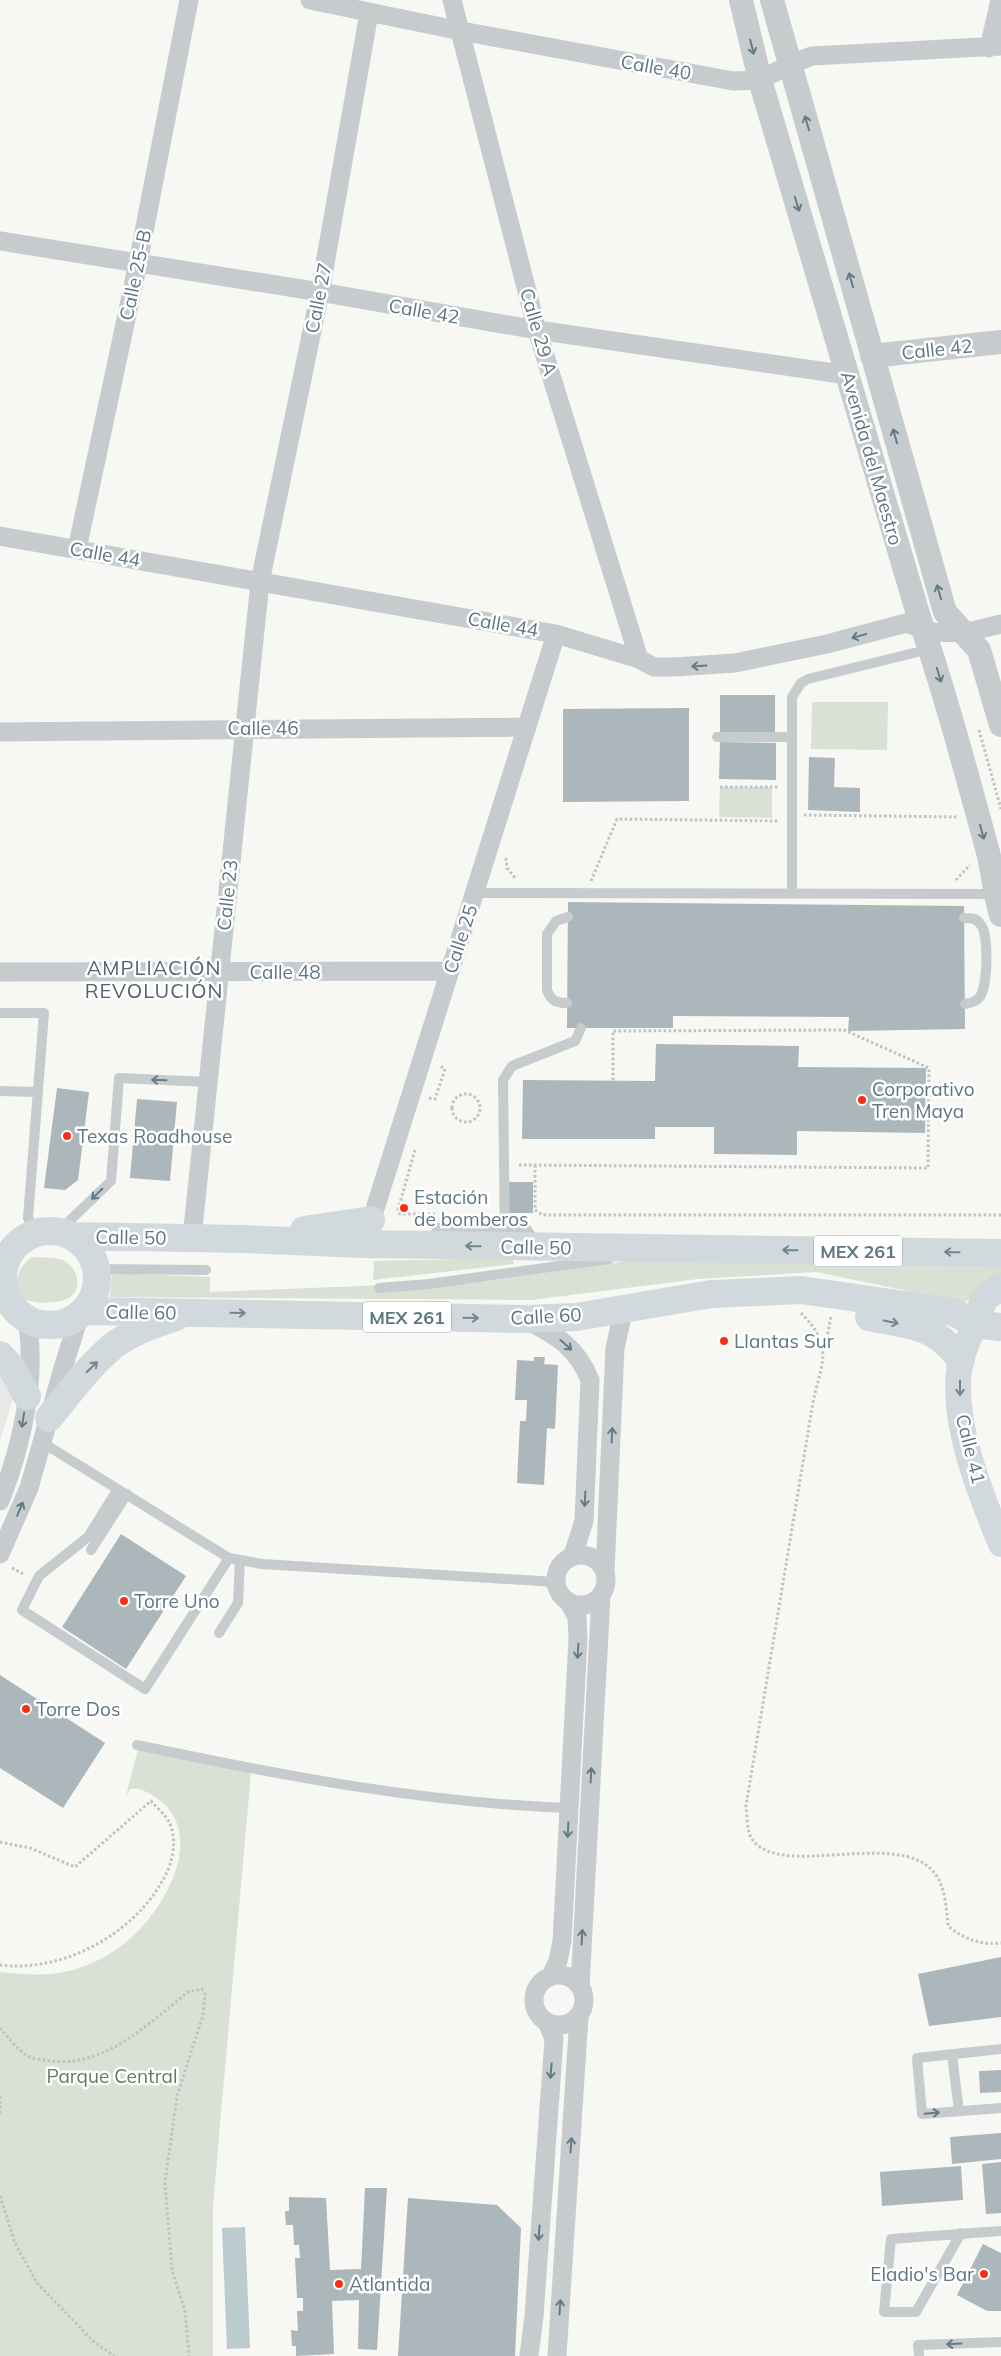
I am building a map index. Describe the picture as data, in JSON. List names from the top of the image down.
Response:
{
  "streets": {
    "main road": [
      "Calle 50",
      "MEX 261",
      "Calle 60",
      "Calle 41"
    ],
    "street": [
      "Calle 40",
      "Calle 25-B",
      "Calle 27",
      "Calle 42",
      "Calle 29 A",
      "Avenida del Maestro",
      "Calle 44",
      "Calle 46",
      "Calle 23",
      "Calle 25",
      "Calle 48"
    ]
  },
  "crossings": [
    ["Calle 40", "Calle 27"],
    ["Calle 40", "Calle 29 A"],
    ["Calle 40", "Avenida del Maestro"],
    ["Calle 25-B", "Calle 42"],
    ["Calle 25-B", "Calle 44"],
    ["Calle 27", "Calle 42"],
    ["Calle 27", "Calle 44"],
    ["Calle 27", "Calle 23"],
    ["Calle 42", "Calle 29 A"],
    ["Calle 42", "Avenida del Maestro"],
    ["Calle 29 A", "Calle 44"],
    ["Avenida del Maestro", "Calle 44"],
    ["Calle 44", "Calle 23"],
    ["Calle 44", "Calle 25"],
    ["Calle 46", "Calle 23"],
    ["Calle 46", "Calle 25"],
    ["Calle 23", "Calle 48"],
    ["Calle 23", "Calle 50"],
    ["Calle 25", "Calle 48"],
    ["Calle 25", "Calle 50"],
    ["Calle 50", "Calle 60"],
    ["Calle 60", "Calle 41"]
  ],
  "one_way": ["Calle 60", "Calle 41"],
  "districts": ["AMPLIACIÓN REVOLUCIÓN"],
  "parks": ["Parque Central"],
  "places": [
    "Corporativo Tren Maya",
    "Texas Roadhouse",
    "Estación de bomberos",
    "Llantas Sur",
    "Torre Uno",
    "Torre Dos",
    "Eladio's Bar",
    "Atlantida"
  ]
}
